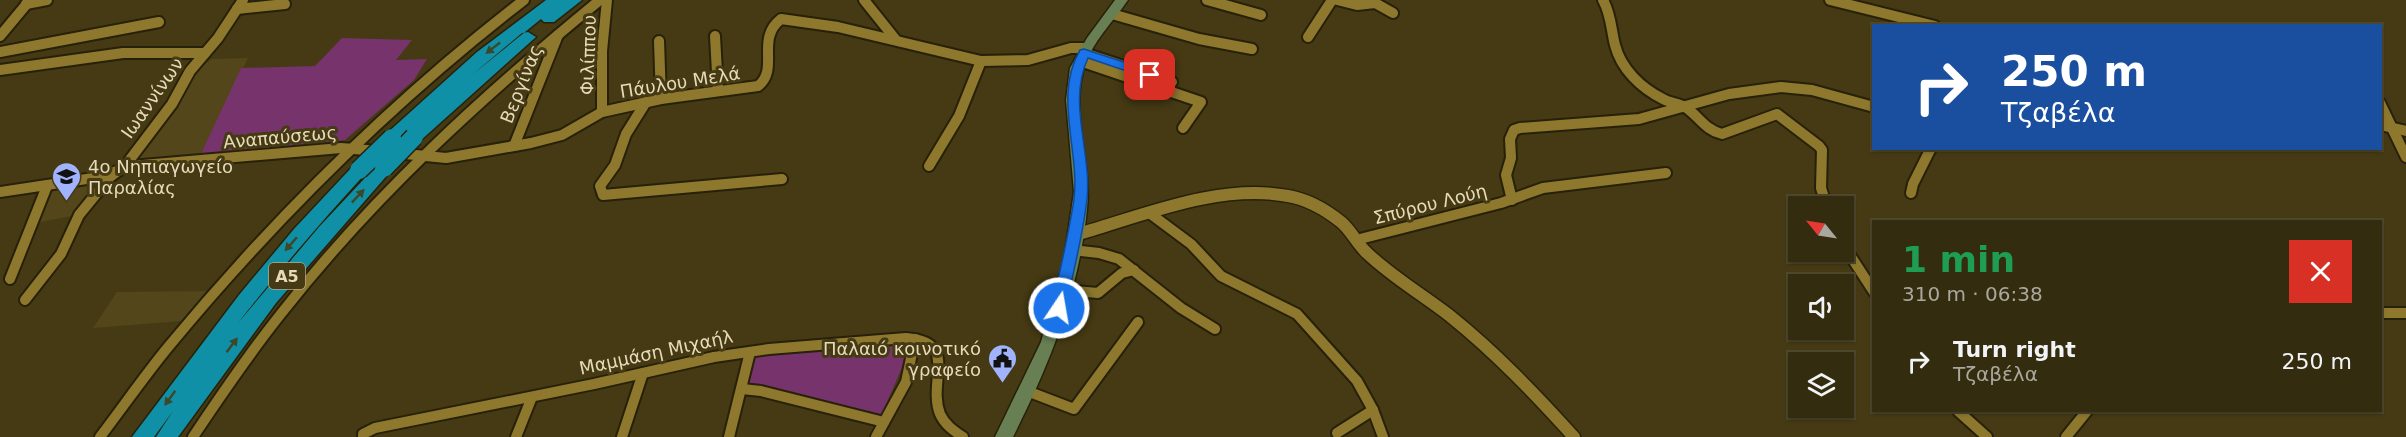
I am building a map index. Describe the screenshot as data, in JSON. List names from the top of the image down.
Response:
{
  "streets": {
    "highway": ["Α5"],
    "street": [
      "Φιλίππου",
      "Πάυλου Μελά",
      "Βεργίνας",
      "Ιωαννίνων",
      "Αναπαύσεως",
      "Σπύρου Λούη",
      "Μαμμάση Μιχαήλ"
    ]
  },
  "crossings": [
    ["Φιλίππου", "Πάυλου Μελά"],
    ["Πάυλου Μελά", "Βεργίνας"],
    ["Πάυλου Μελά", "Αναπαύσεως"],
    ["Ιωαννίνων", "Αναπαύσεως"]
  ],
  "places": {
    "school or university": ["4o Νηπιαγωγείο Παραλίας"],
    "public building": ["Παλαιό κοινοτικό γραφείο"]
  },
  "north": "top left",
  "page": {
    "turn": ["250 m", "Τζαβέλα"],
    "heading": ["1 min", "310 m · 06:38"],
    "list": [
      {
        "name": "Turn right",
        "note": "Τζαβέλα",
        "value": "250 m"
      }
    ]
  }
}
